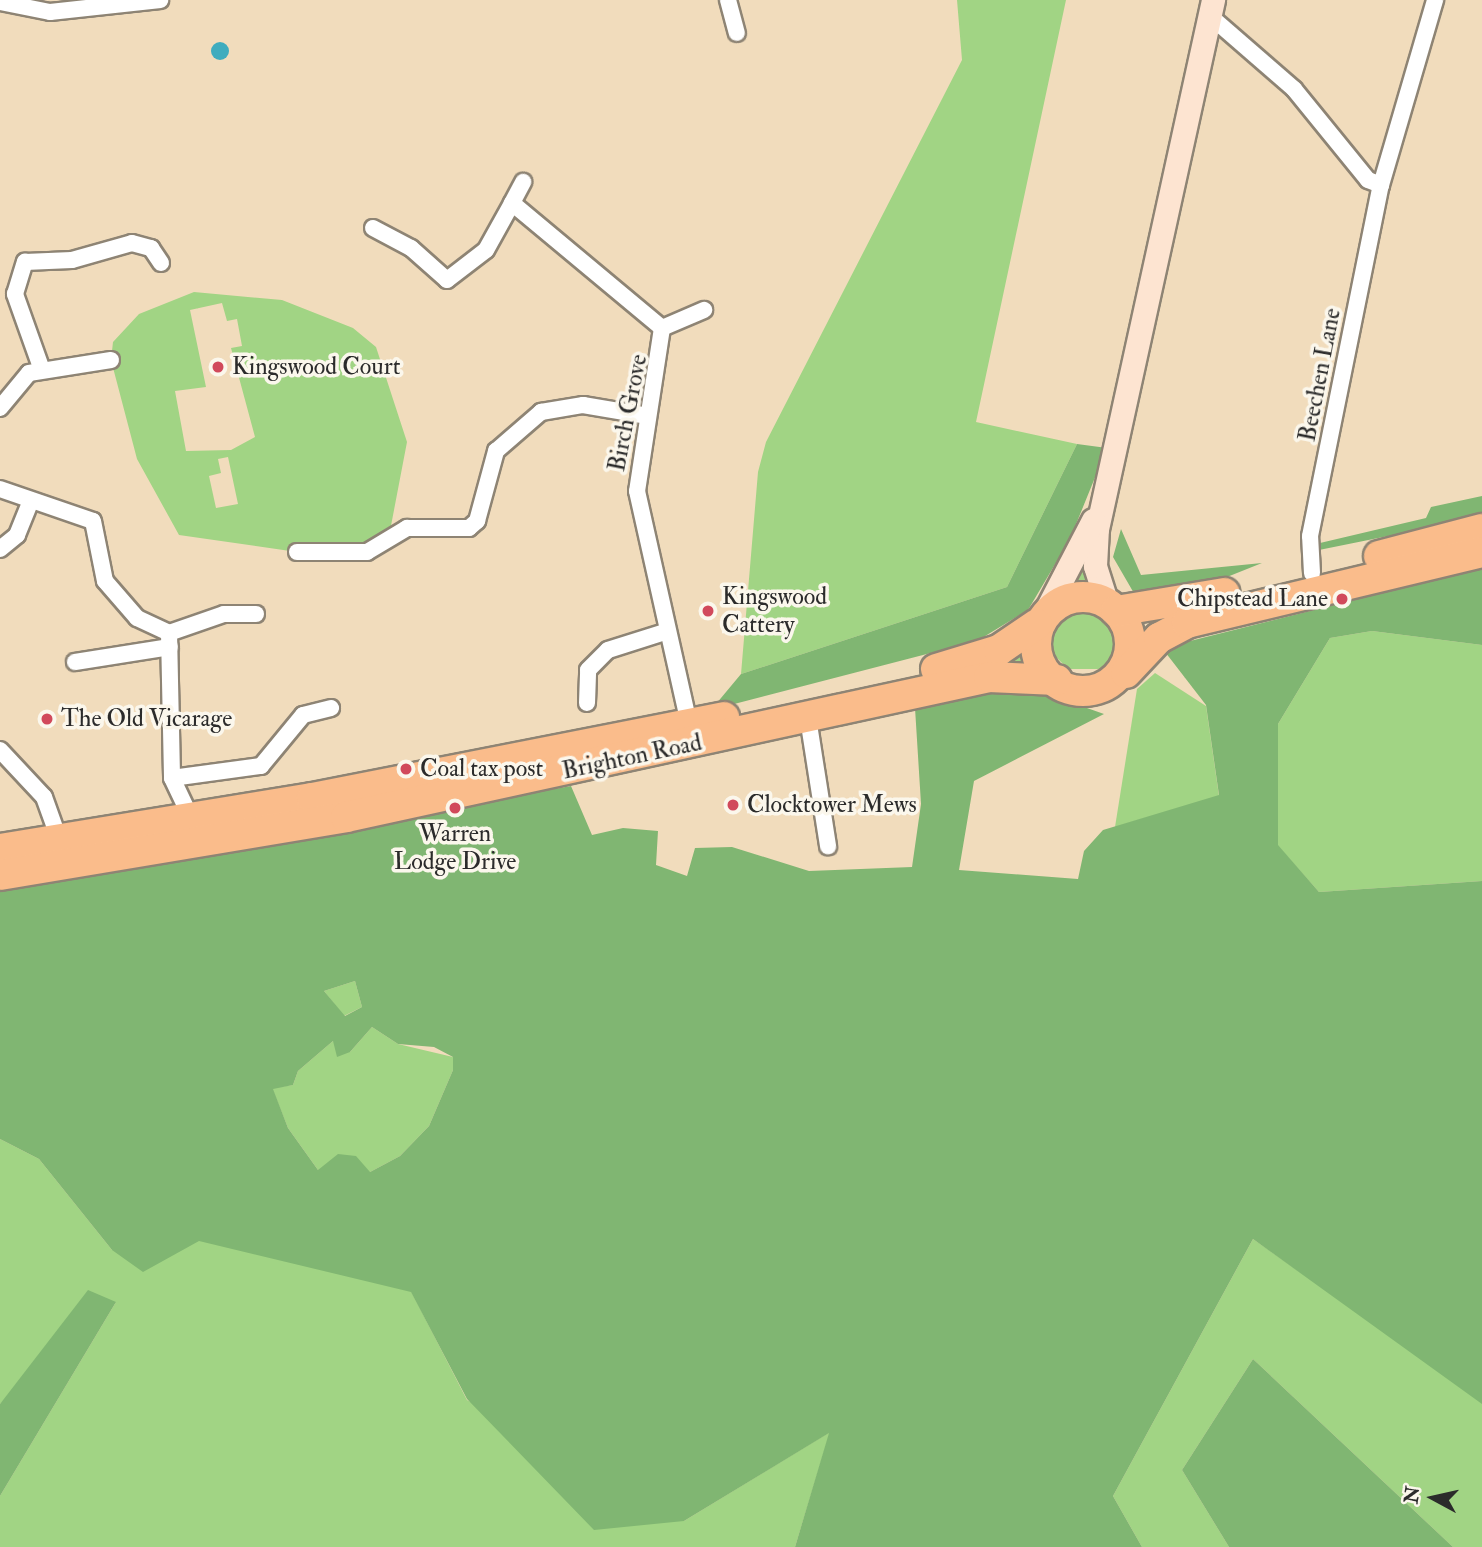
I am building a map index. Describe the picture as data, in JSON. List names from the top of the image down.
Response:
{
  "streets": {
    "highway": ["Brighton Road"],
    "street": ["Beechen Lane", "Birch Grove"]
  },
  "crossings": [
    ["Birch Grove", "Brighton Road"]
  ],
  "places": [
    "Kingswood Court",
    "Chipstead Lane",
    "Kingswood Cattery",
    "The Old Vicarage",
    "Coal tax post",
    "Clocktower Mews",
    "Warren Lodge Drive"
  ],
  "north": "left"
}
